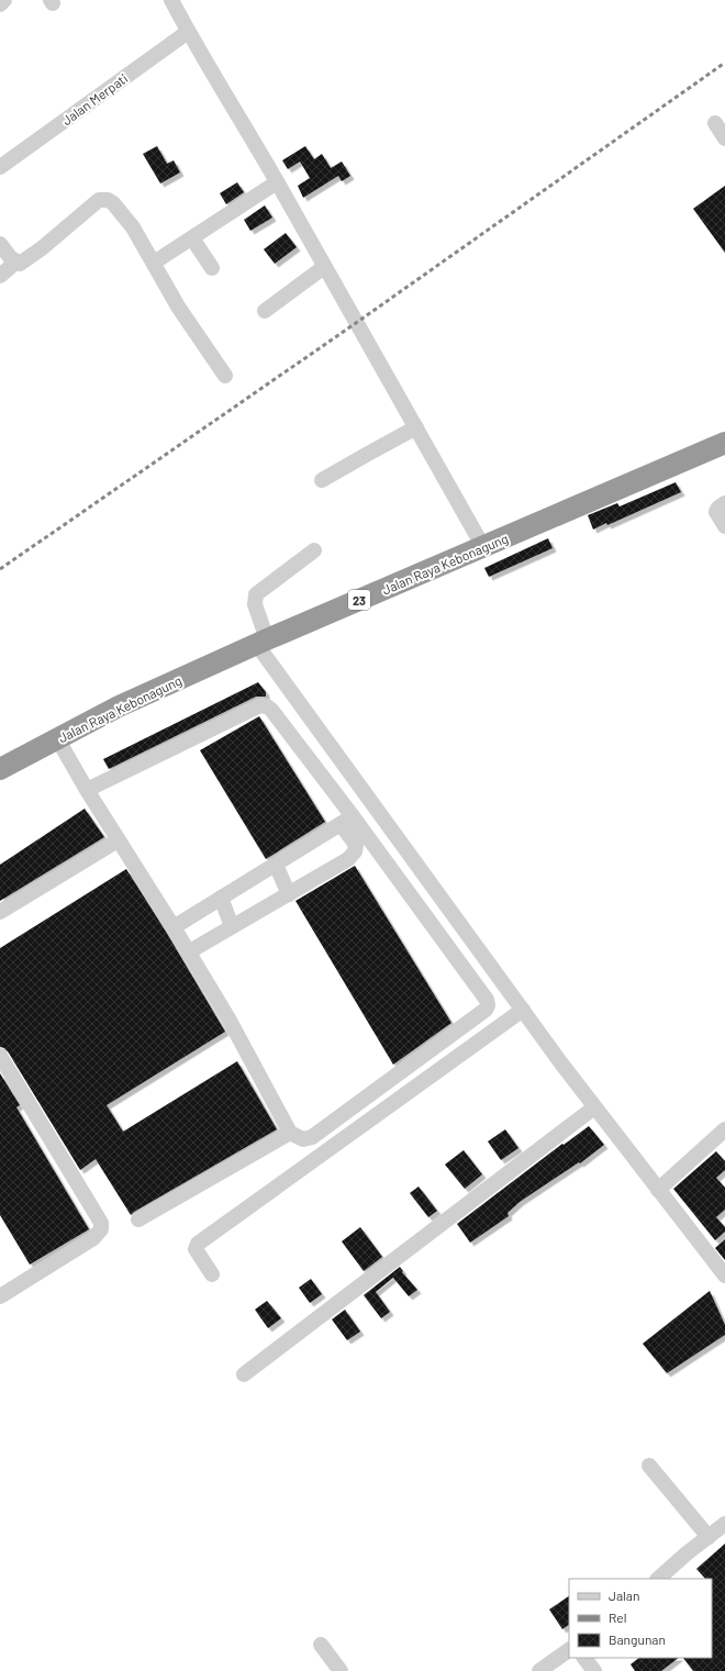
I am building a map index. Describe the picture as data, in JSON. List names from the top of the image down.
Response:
{
  "streets": {
    "highway": ["Jalan Raya Kebonagung", "23"],
    "street": ["Jalan Merpati"]
  },
  "legend": ["Jalan", "Rel", "Bangunan"]
}
